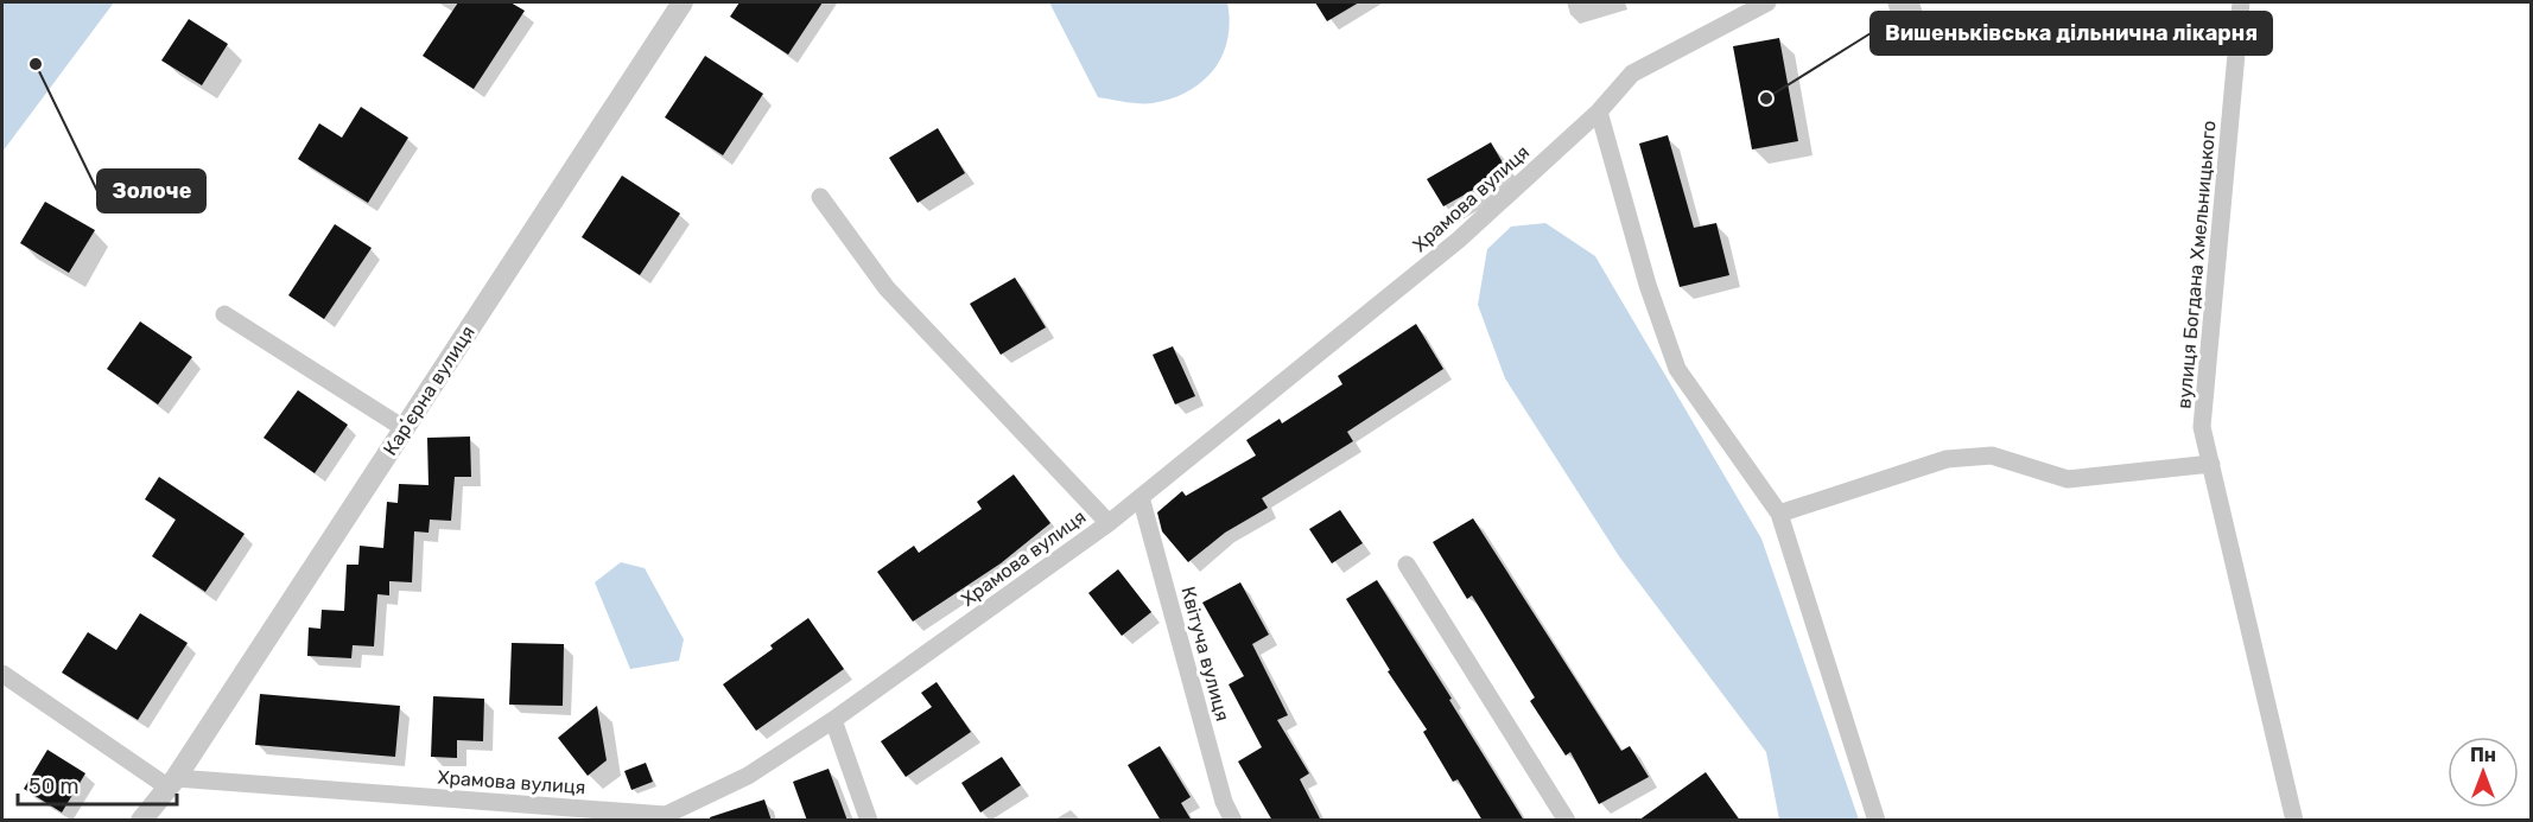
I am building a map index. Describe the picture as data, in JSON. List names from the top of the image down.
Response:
{
  "streets": {
    "street": [
      "Храмова вулиця",
      "вулиця Богдана Хмельницького",
      "Карʼєрна вулиця",
      "Квітуча вулиця"
    ]
  },
  "crossings": [
    ["Храмова вулиця", "Карʼєрна вулиця"],
    ["Храмова вулиця", "Квітуча вулиця"]
  ],
  "places": ["Золоче", "Вишеньківська дільнична лікарня"],
  "scale_bar": "50 m",
  "north": "top"
}
